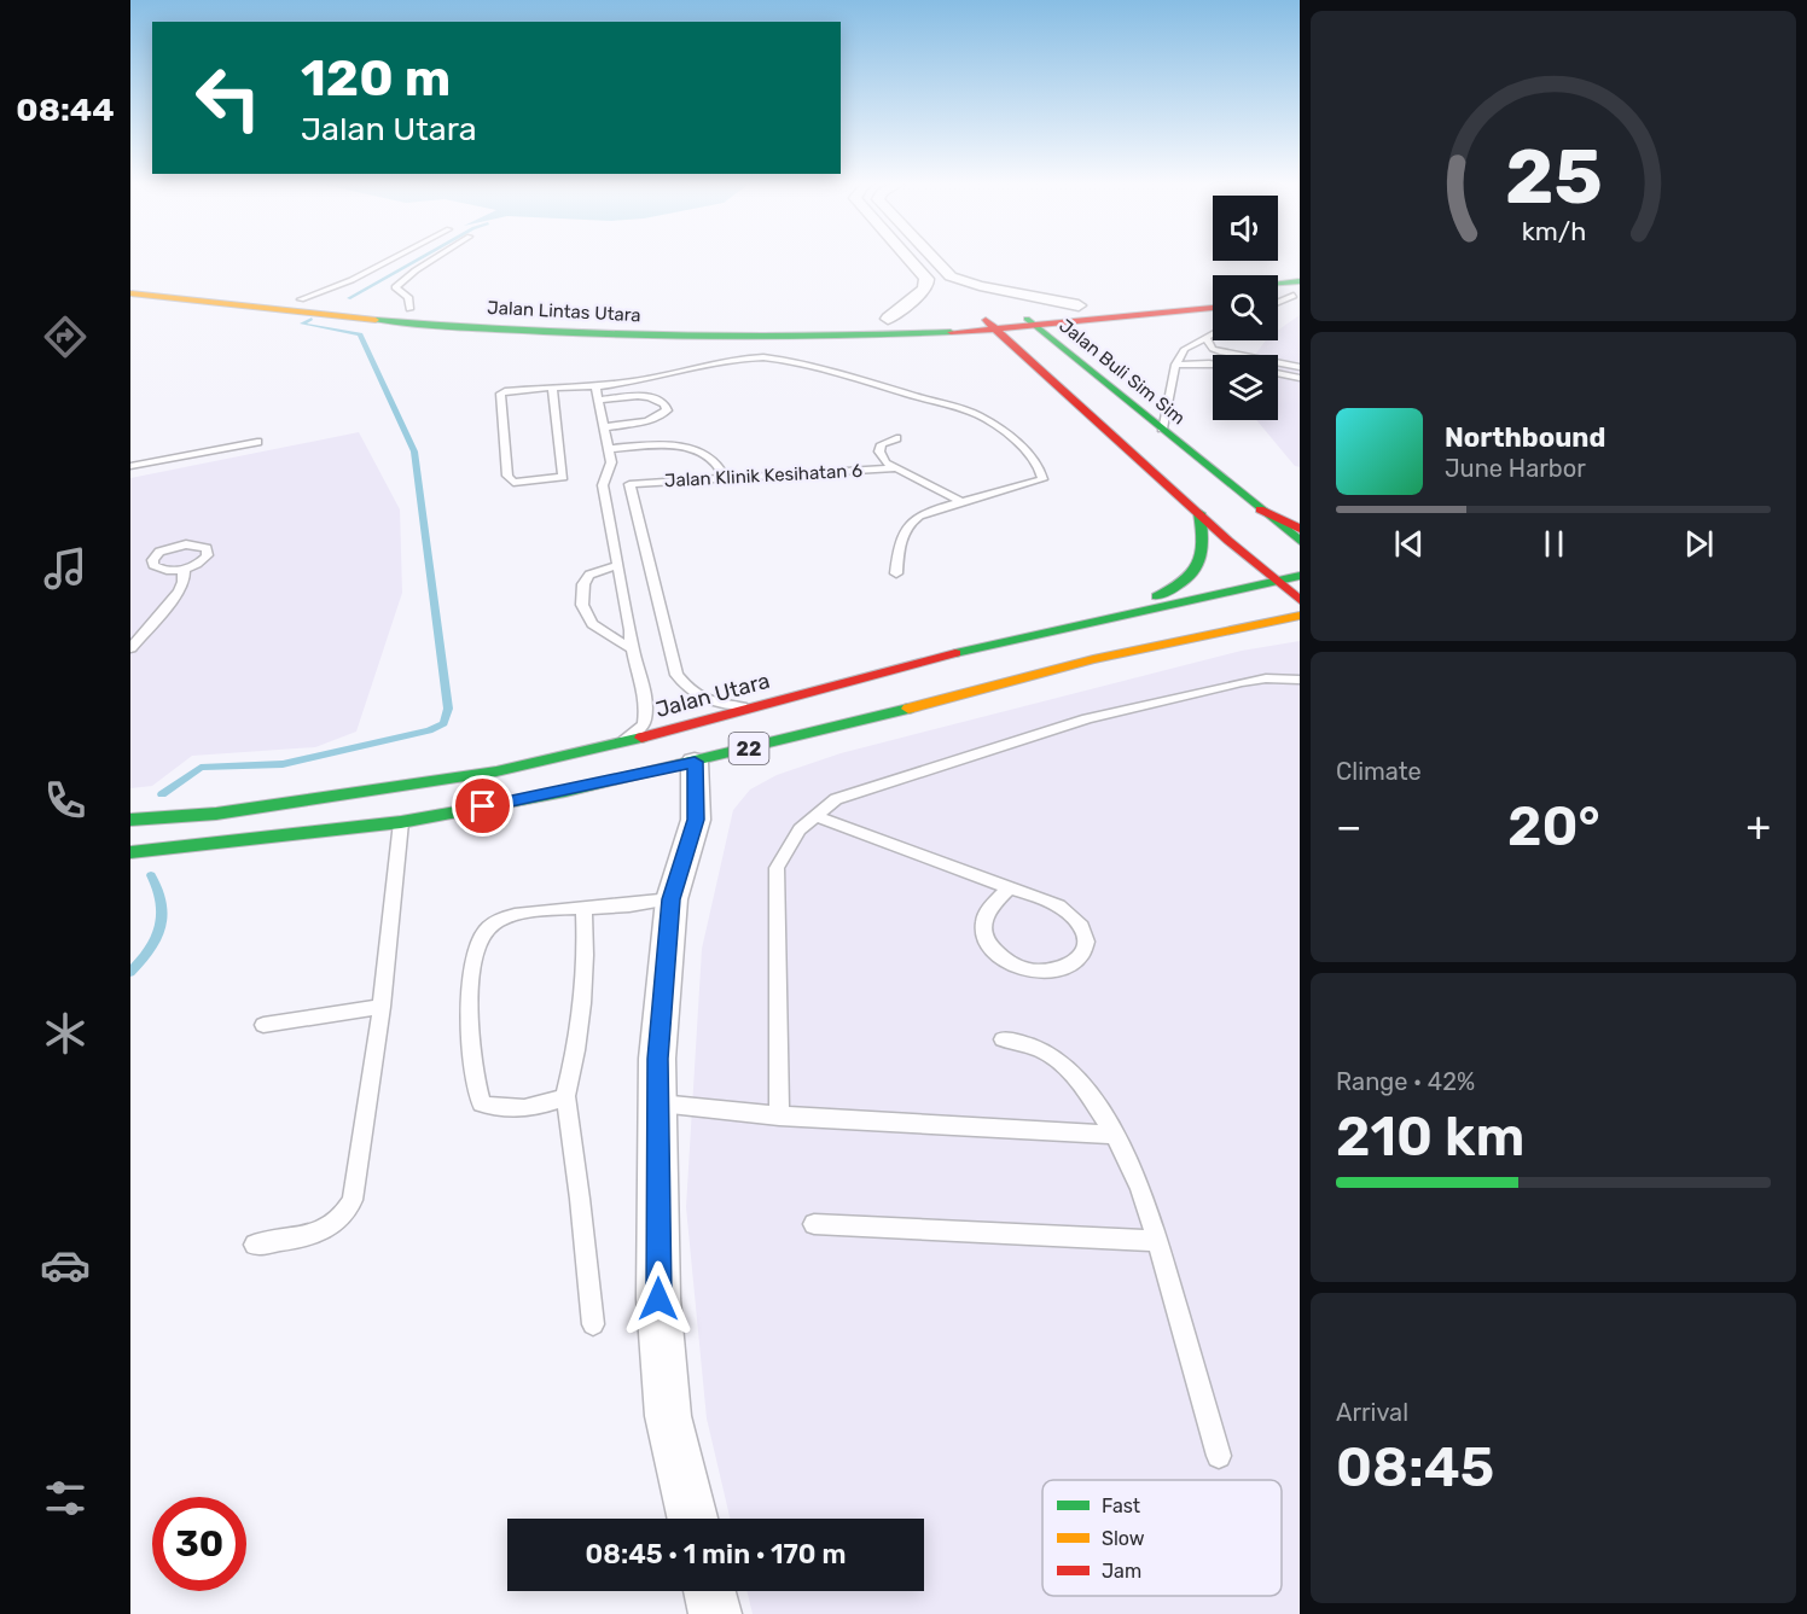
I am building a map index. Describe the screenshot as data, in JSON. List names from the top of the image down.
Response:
{
  "streets": {
    "main road": [
      "Jalan Lintas Utara",
      "Jalan Buli Sim Sim",
      "Jalan Utara",
      "22"
    ],
    "lane": ["Jalan Klinik Kesihatan 6"]
  },
  "crossings": [
    ["Jalan Lintas Utara", "Jalan Buli Sim Sim"],
    ["Jalan Klinik Kesihatan 6", "Jalan Utara"]
  ],
  "legend": ["Fast", "Slow", "Jam"],
  "page": {
    "tabs": "08:44",
    "turn": ["120 m", "Jalan Utara"],
    "song": ["Northbound", "June Harbor"],
    "tile": [
      "Climate",
      ["Range · 42%", "210 km"],
      ["Arrival", "08:45"]
    ],
    "heat": ["−", "20°", "+"],
    "limit": "30",
    "trip": "08:45 · 1 min · 170 m",
    "gauge": ["25", "km/h"]
  }
}
